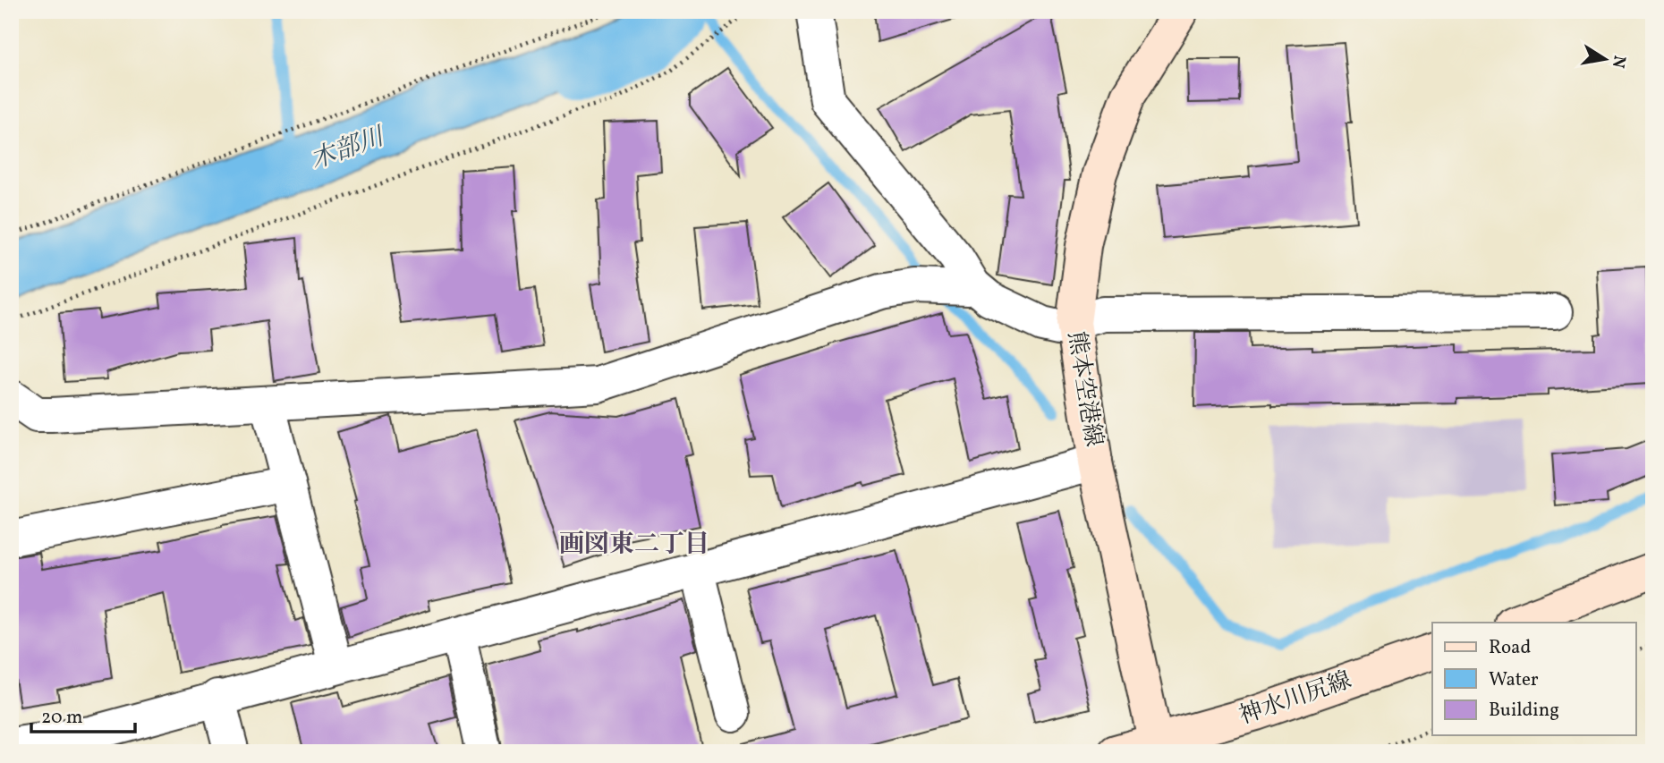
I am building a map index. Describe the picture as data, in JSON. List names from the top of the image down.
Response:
{
  "streets": {
    "main road": ["熊本空港線", "神水川尻線"]
  },
  "crossings": [
    ["熊本空港線", "神水川尻線"]
  ],
  "districts": ["画図東二丁目"],
  "water": ["木部川"],
  "legend": ["Road", "Water", "Building"],
  "scale_bar": "20 m",
  "north": "right"
}
